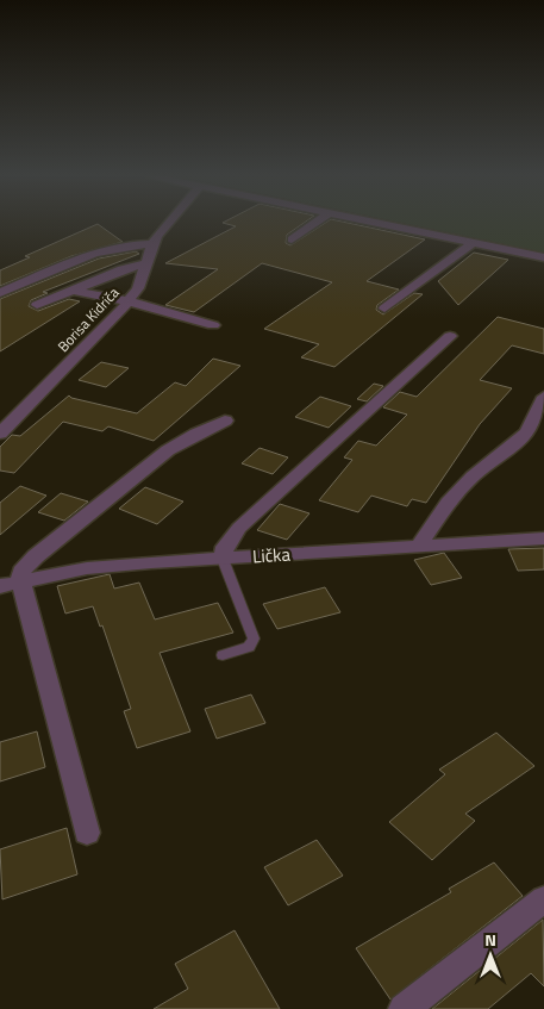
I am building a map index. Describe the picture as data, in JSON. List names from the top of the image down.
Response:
{
  "streets": {
    "street": ["Borisa Kidriča", "Lička"]
  },
  "north": "top"
}
